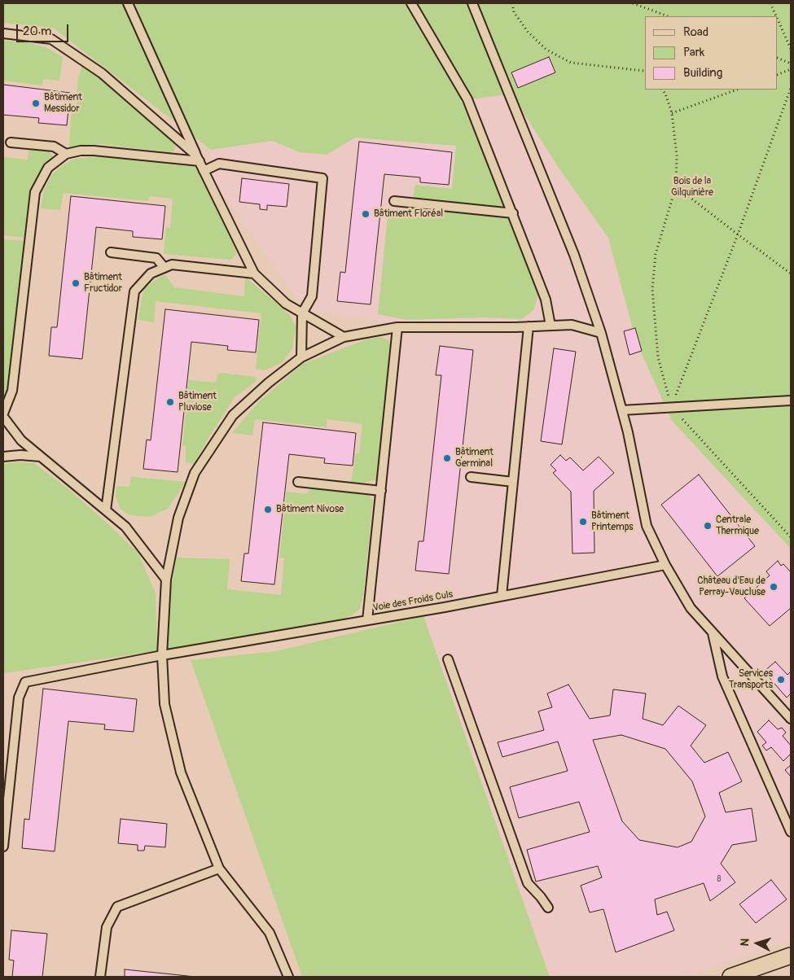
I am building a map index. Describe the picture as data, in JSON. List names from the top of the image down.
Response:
{
  "streets": {
    "lane": ["Voie des Froids Culs"]
  },
  "parks": ["Bois de la Gilquinière"],
  "places": [
    "Bâtiment Messidor",
    "Bâtiment Floréal",
    "Bâtiment Fructidor",
    "Bâtiment Pluviose",
    "Bâtiment Germinal",
    "Bâtiment Nivose",
    "Bâtiment Printemps",
    "Centrale Thermique",
    "Château d'Eau de Perray-Vaucluse",
    "Services Transports"
  ],
  "house_numbers": ["8"],
  "legend": ["Road", "Park", "Building"],
  "scale_bar": "20 m",
  "north": "left"
}
